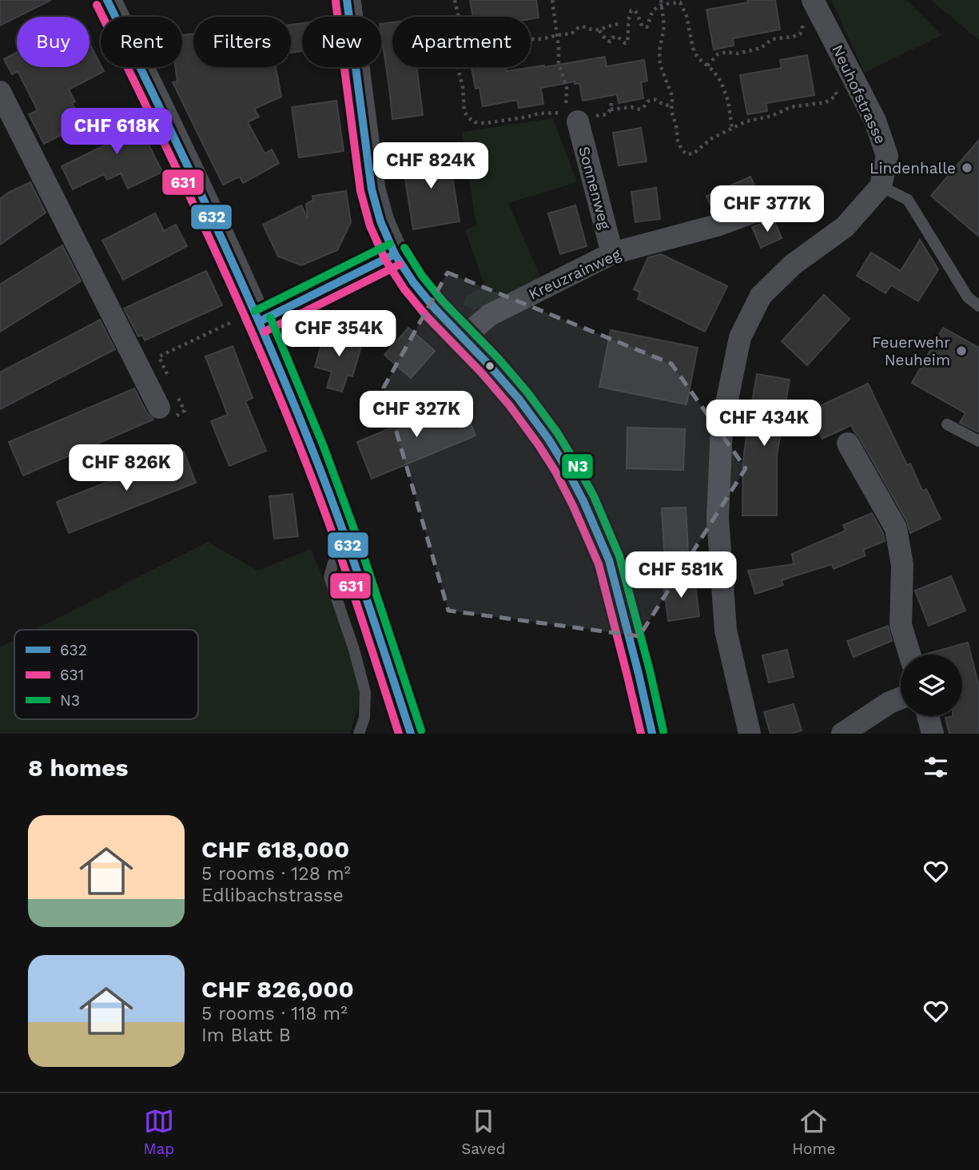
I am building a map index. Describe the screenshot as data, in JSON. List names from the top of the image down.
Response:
{
  "streets": {
    "street": ["Neuhofstrasse", "Sonnenweg", "Kreuzrainweg"]
  },
  "crossings": [
    ["Sonnenweg", "Kreuzrainweg"]
  ],
  "places": ["Lindenhalle", "Feuerwehr Neuheim"],
  "lines": ["transit line 632", "transit line 631", "transit line N3"],
  "legend": ["632", "631", "N3"],
  "page": {
    "chip": [
      "Buy",
      "Rent",
      "Filters",
      "New",
      "Apartment"
    ],
    "price": [
      "CHF 618K",
      "CHF 824K",
      "CHF 377K",
      "CHF 354K",
      "CHF 327K",
      "CHF 434K",
      "CHF 826K",
      "CHF 581K"
    ],
    "heading": "8 homes",
    "list": [
      {
        "name": "CHF 618,000",
        "note": "5 rooms · 128 m² · Edlibachstrasse"
      },
      {
        "name": "CHF 826,000",
        "note": "5 rooms · 118 m² · Im Blatt B"
      }
    ],
    "tabs": ["Map", "Saved", "Home"]
  }
}
